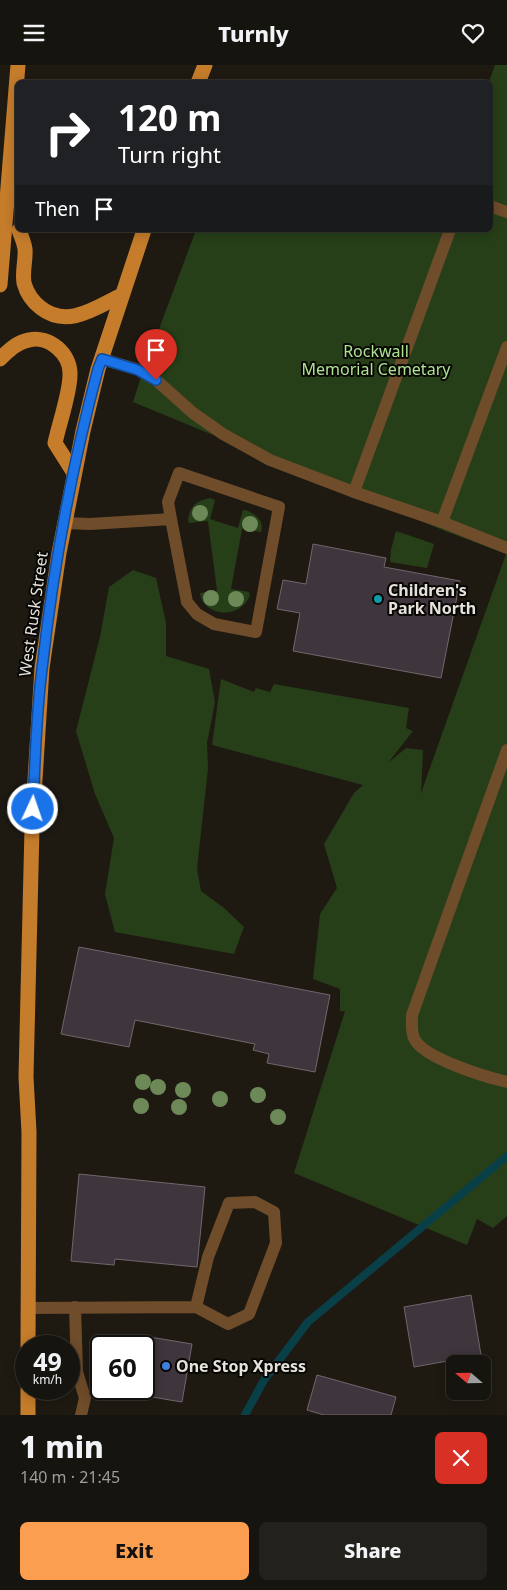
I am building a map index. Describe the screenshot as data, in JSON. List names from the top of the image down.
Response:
{
  "streets": {
    "main road": ["West Rusk Street"]
  },
  "parks": ["Rockwall Memorial Cemetary"],
  "places": ["Children's Park North", "One Stop Xpress"],
  "north": "left",
  "page": {
    "header": "Turnly",
    "turn": ["120 m", "Turn right"],
    "then": "Then",
    "speed": "49 km/h",
    "limit": "60",
    "heading": ["1 min", "140 m · 21:45"],
    "buttons": ["Exit", "Share"]
  }
}
